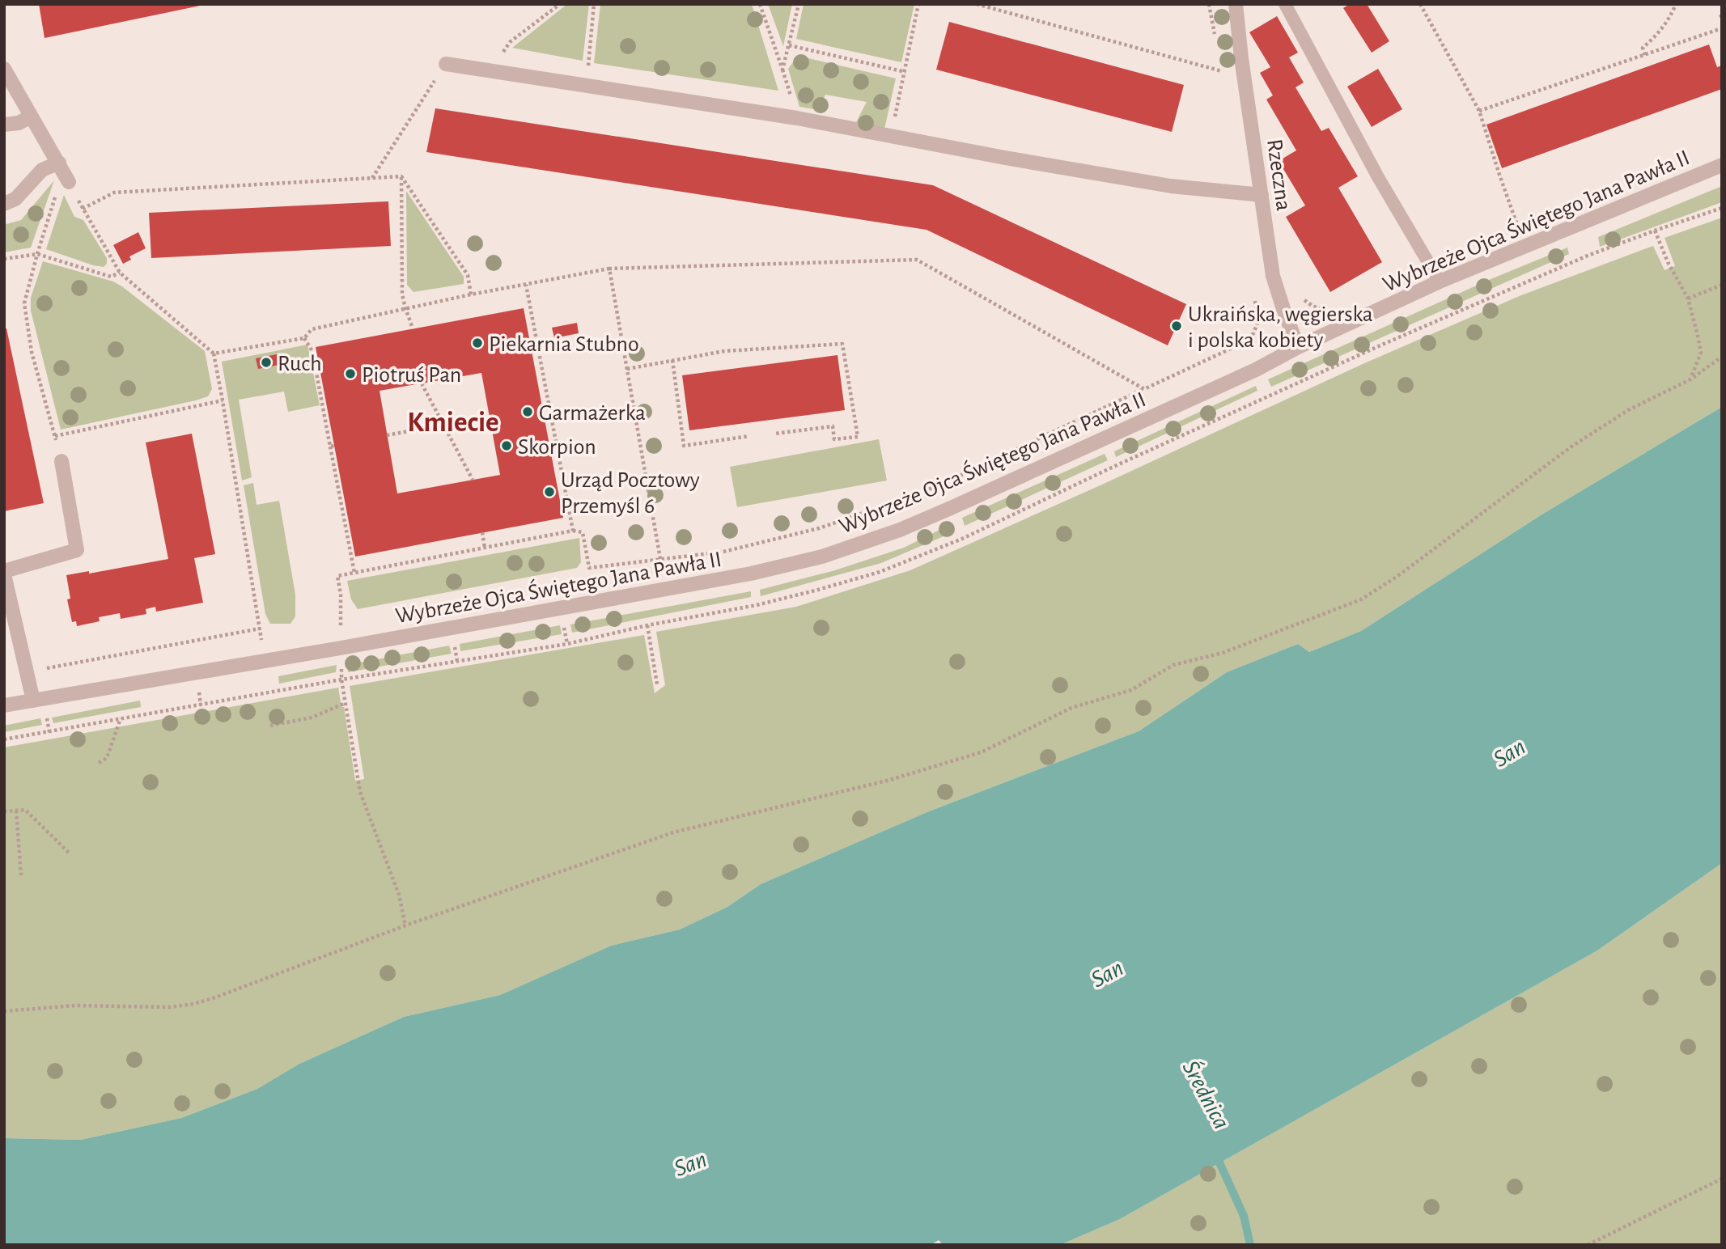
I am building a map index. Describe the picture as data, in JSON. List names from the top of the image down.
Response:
{
  "streets": {
    "street": ["Rzeczna", "Wybrzeże Ojca Świętego Jana Pawła II"]
  },
  "crossings": [
    ["Rzeczna", "Wybrzeże Ojca Świętego Jana Pawła II"]
  ],
  "districts": ["Kmiecie"],
  "water": ["San", "Średnica"],
  "places": [
    "Ukraińska, węgierska i polska kobiety",
    "Piekarnia Stubno",
    "Ruch",
    "Piotruś Pan",
    "Garmażerka",
    "Skorpion",
    "Urząd Pocztowy Przemyśl 6"
  ]
}
